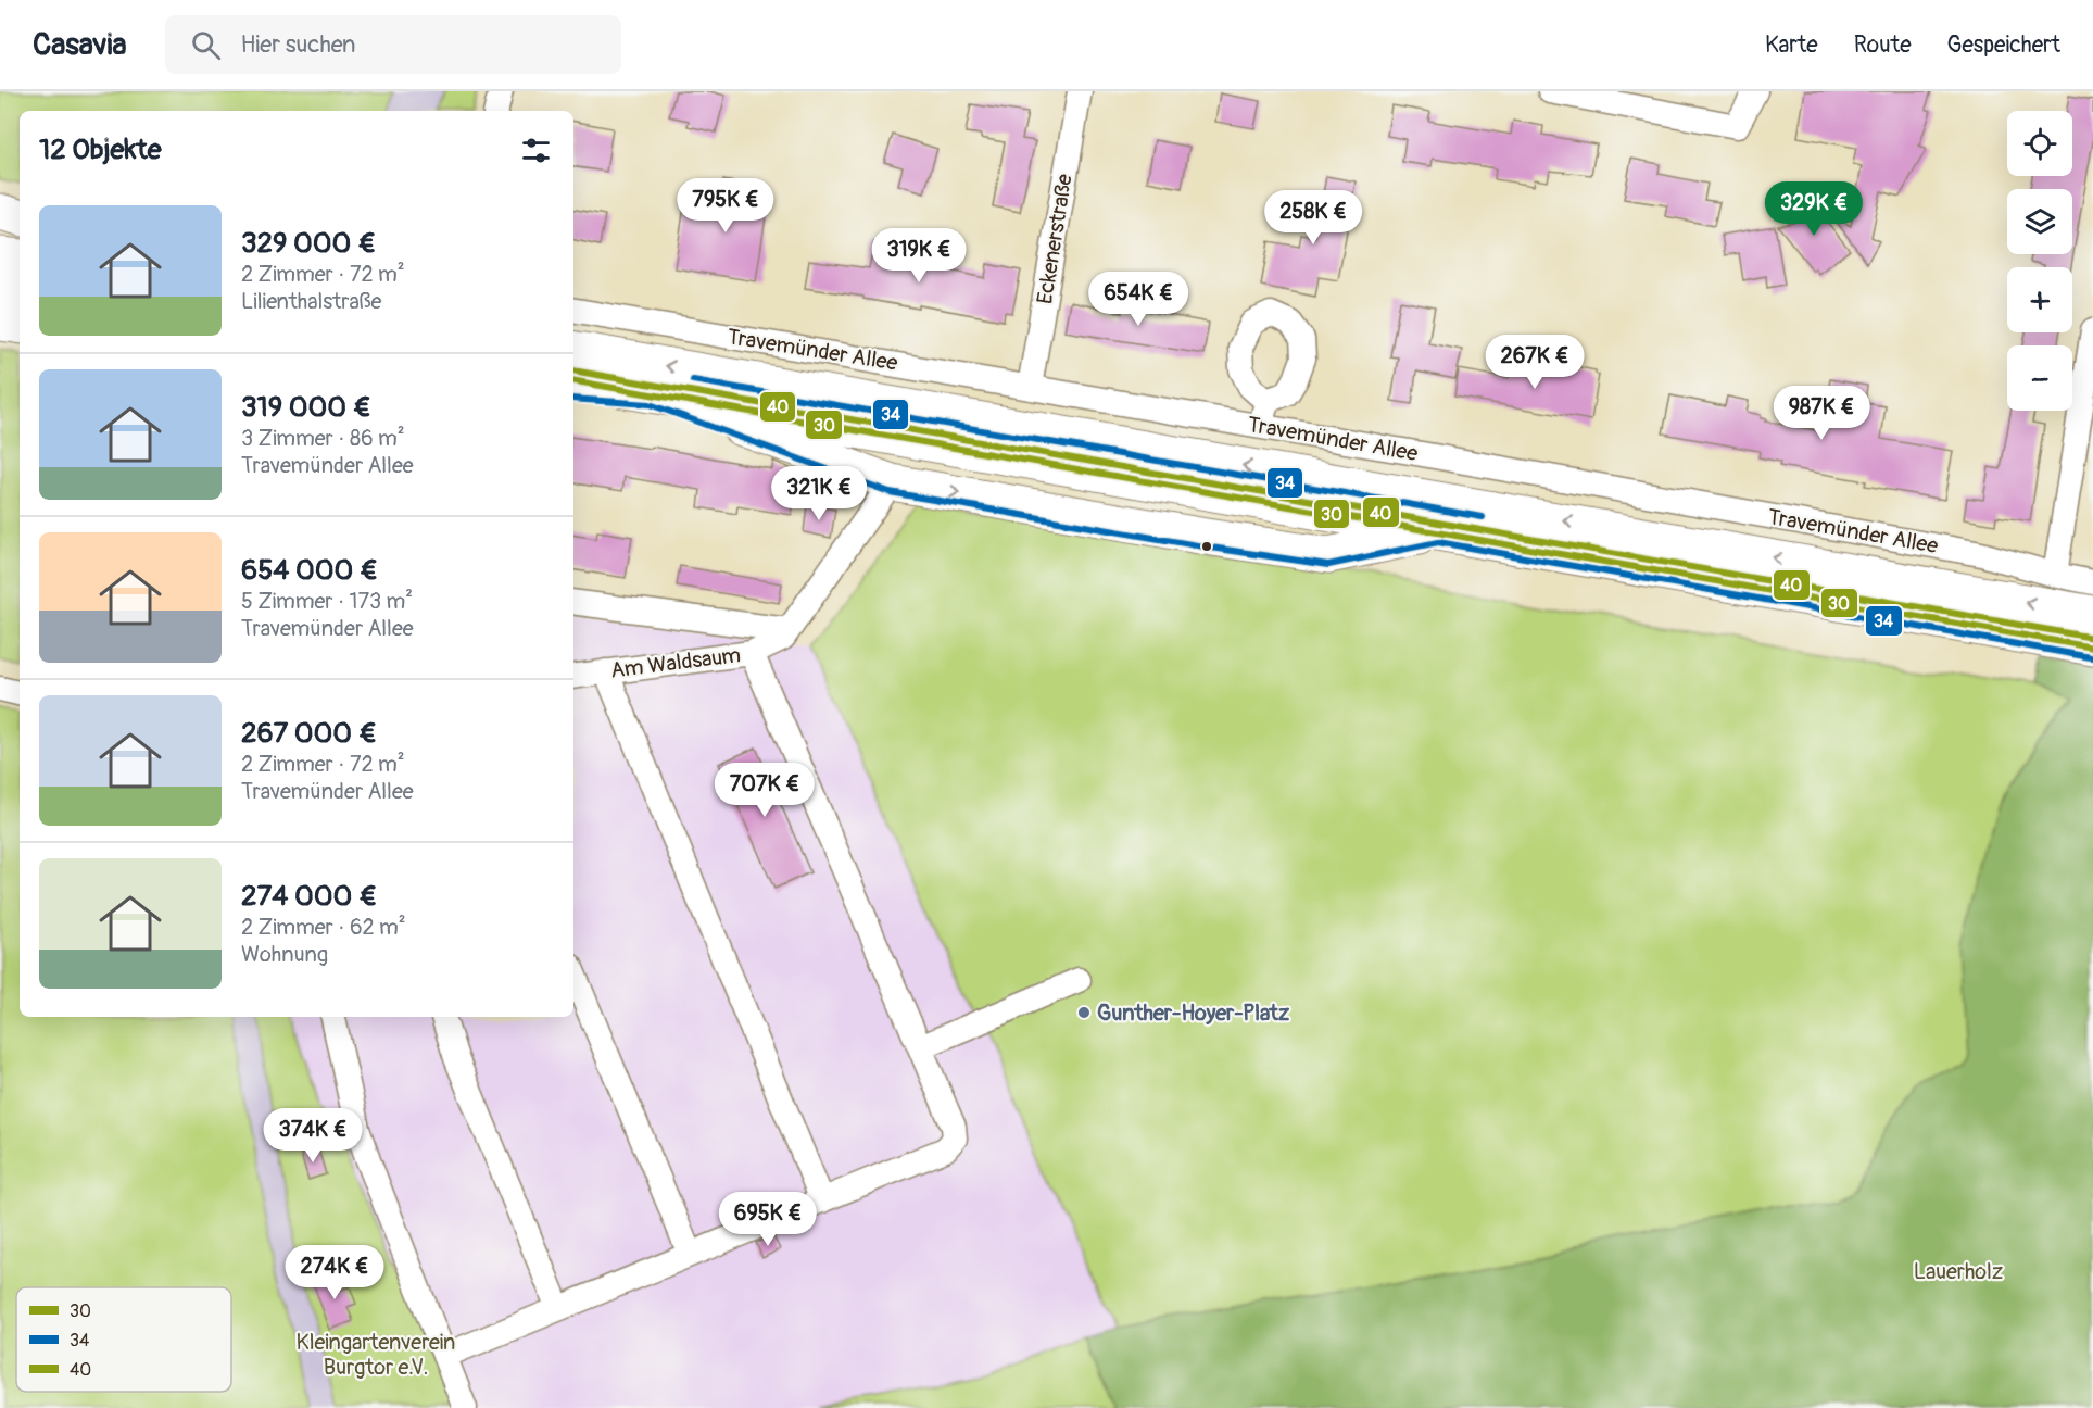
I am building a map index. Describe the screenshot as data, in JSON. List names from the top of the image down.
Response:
{
  "streets": {
    "highway": ["Travemünder Allee"],
    "street": ["Eckenerstraße", "Am Waldsaum"]
  },
  "crossings": [
    ["Eckenerstraße", "Travemünder Allee"]
  ],
  "parks": ["Lauerholz", "Kleingartenverein Burgtor e.V."],
  "places": ["Gunther-Hoyer-Platz"],
  "lines": ["transit line 40", "transit line 34", "transit line 30"],
  "legend": ["30", "34", "40"],
  "page": {
    "header": "Casavia",
    "search": "Hier suchen",
    "nav": ["Karte", "Route", "Gespeichert"],
    "map_buttons": ["+", "−"],
    "heading": "12 Objekte",
    "price": [
      "795K €",
      "329K €",
      "258K €",
      "319K €",
      "654K €",
      "267K €",
      "987K €",
      "321K €",
      "707K €",
      "374K €",
      "695K €",
      "274K €"
    ],
    "list": [
      {
        "name": "329 000 €",
        "note": "2 Zimmer · 72 m² · Lilienthalstraße"
      },
      {
        "name": "319 000 €",
        "note": "3 Zimmer · 86 m² · Travemünder Allee"
      },
      {
        "name": "654 000 €",
        "note": "5 Zimmer · 173 m² · Travemünder Allee"
      },
      {
        "name": "267 000 €",
        "note": "2 Zimmer · 72 m² · Travemünder Allee"
      },
      {
        "name": "274 000 €",
        "note": "2 Zimmer · 62 m² · Wohnung"
      }
    ]
  }
}
